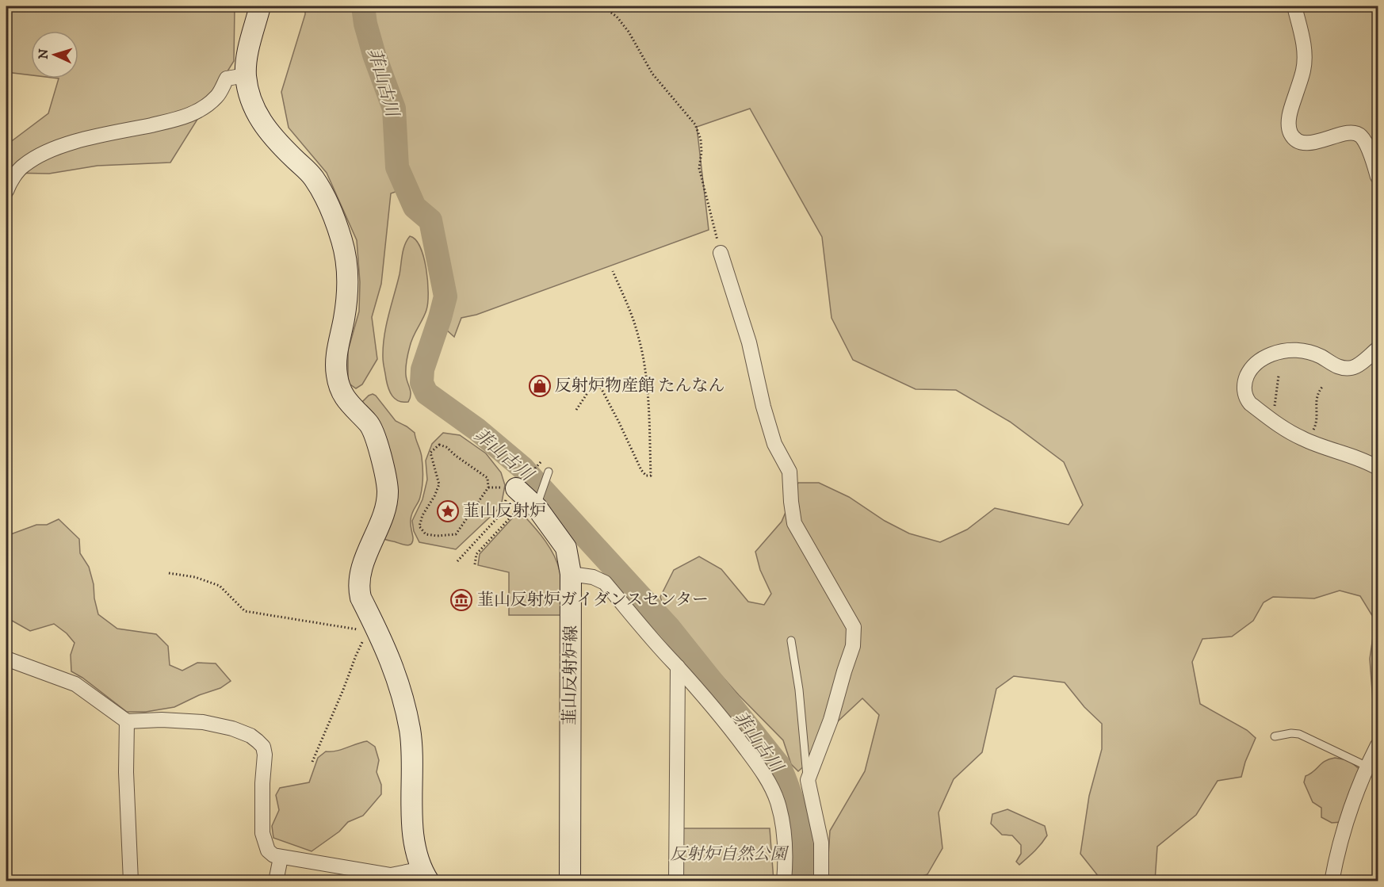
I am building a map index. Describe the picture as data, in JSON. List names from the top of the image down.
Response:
{
  "streets": {
    "street": ["韮山反射炉線"]
  },
  "water": ["菲山古川"],
  "parks": ["反射炉自然公園"],
  "places": {
    "shop": ["反射炉物産館 たんなん"],
    "place": ["韮山反射炉"],
    "museum": ["韮山反射炉ガイダンスセンター"]
  },
  "north": "left"
}
